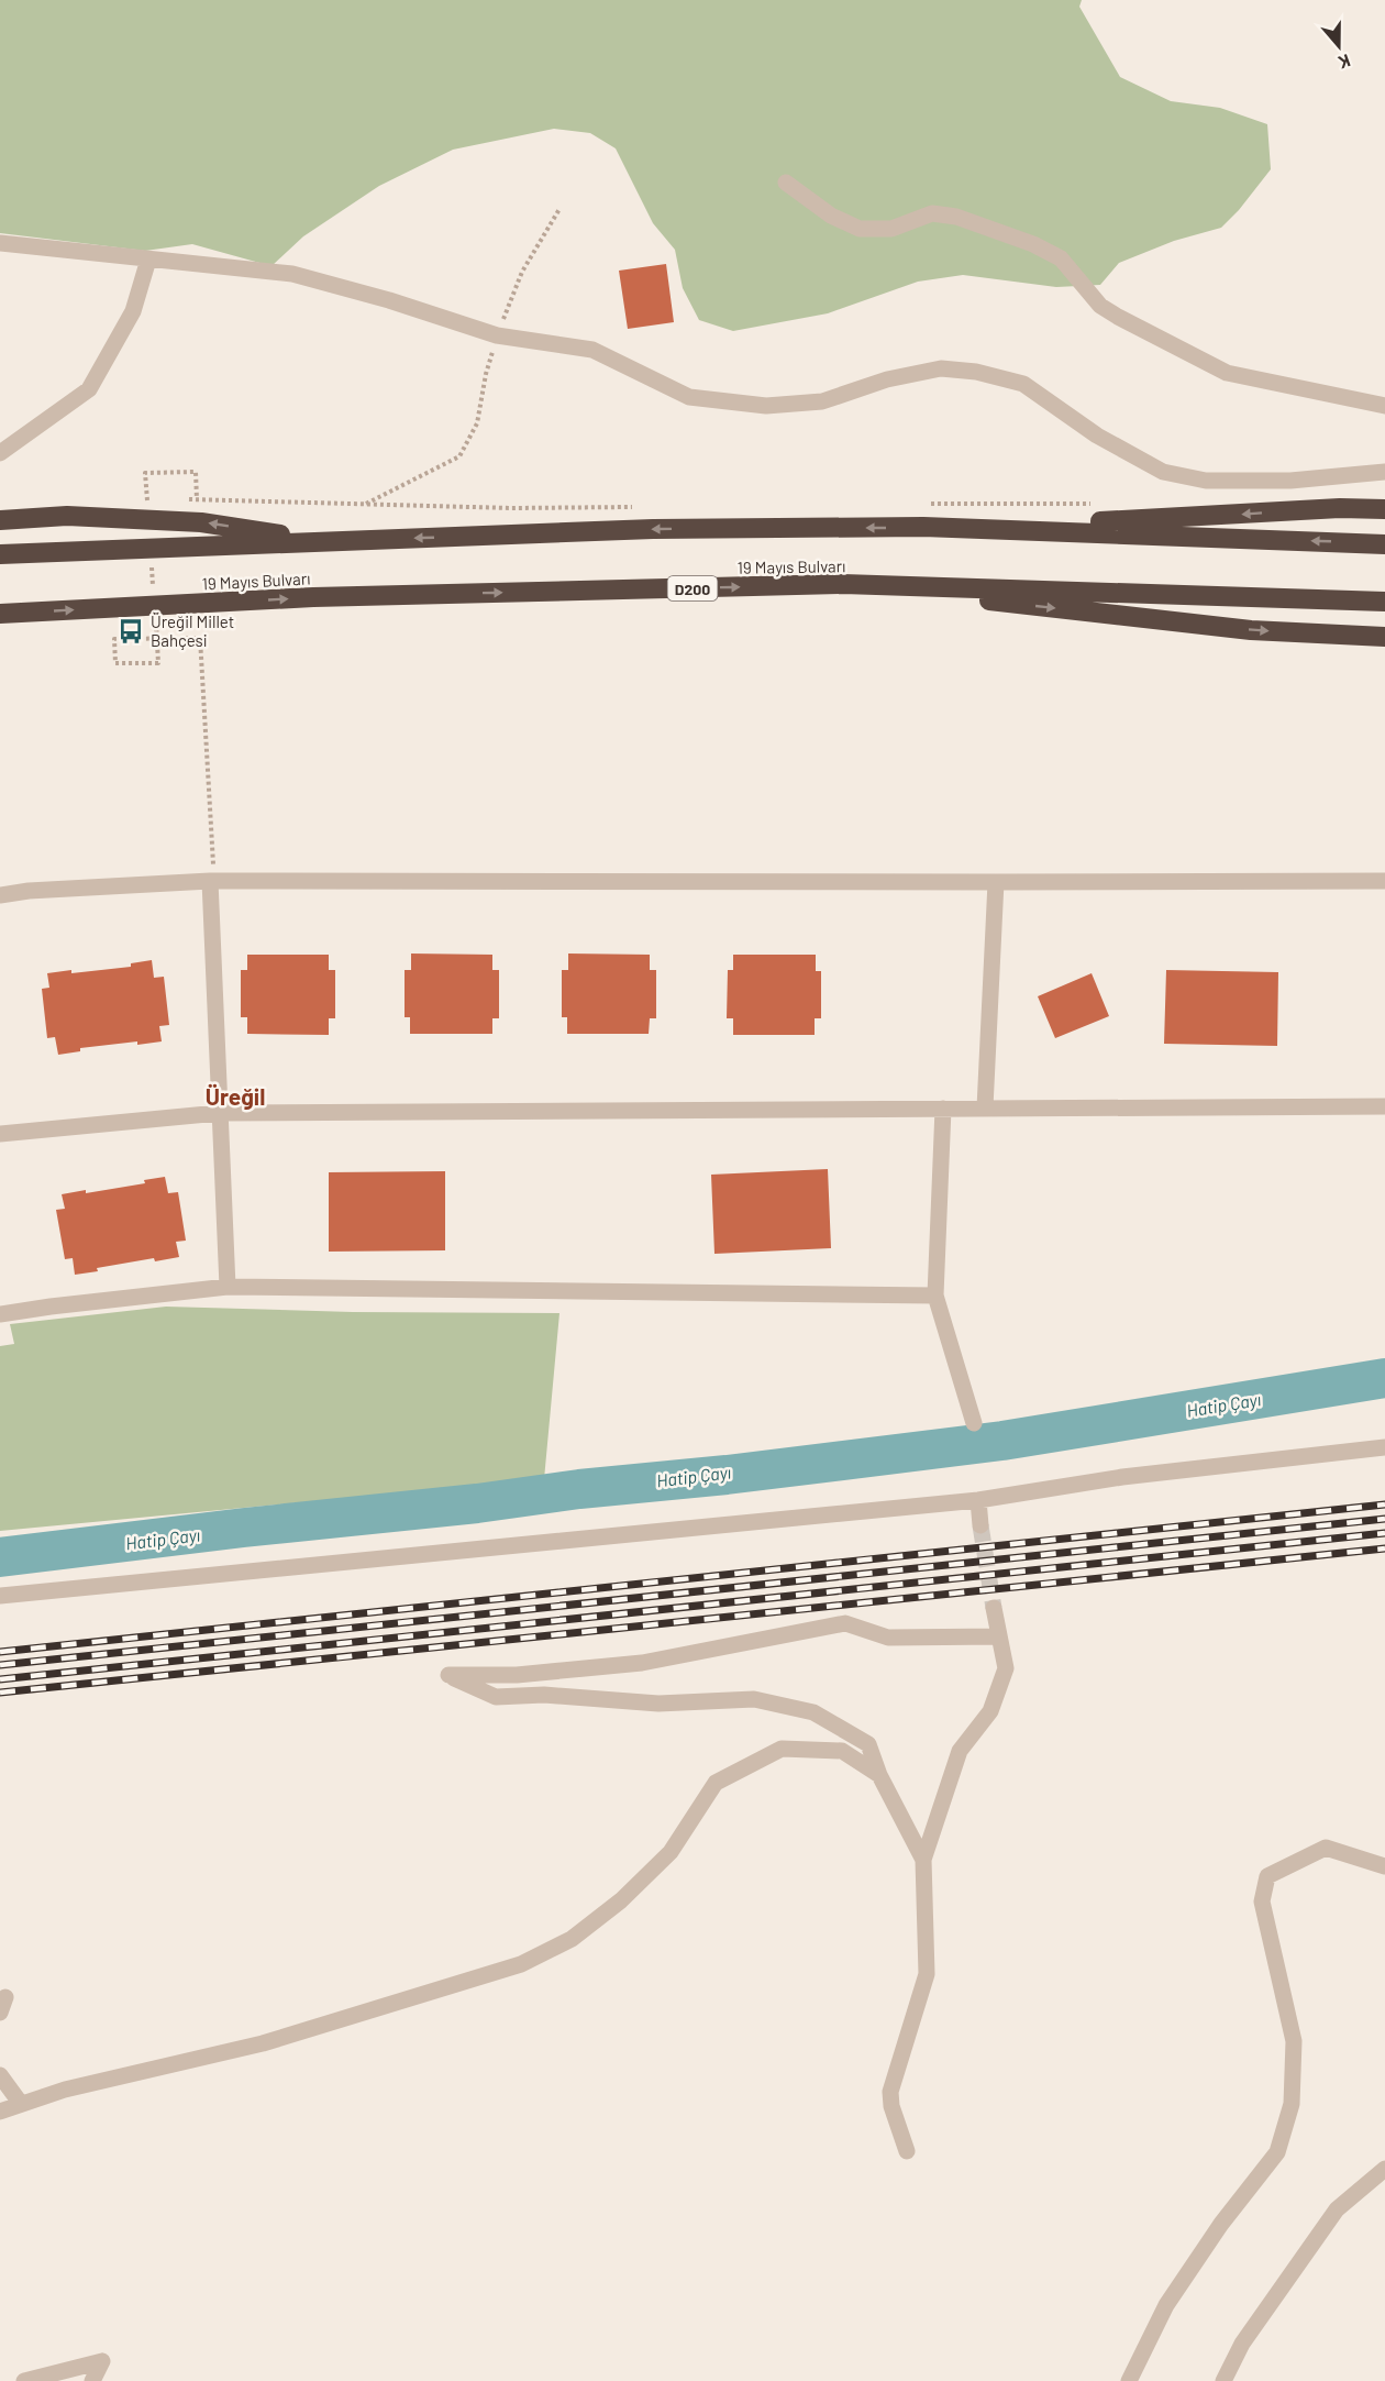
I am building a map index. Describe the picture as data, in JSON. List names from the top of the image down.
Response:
{
  "streets": {
    "highway": ["19 Mayıs Bulvarı", "D200"]
  },
  "districts": ["Üreğil"],
  "water": ["Hatip Çayı"],
  "places": {
    "bus stop": ["Üreğil Millet Bahçesi"]
  },
  "north": "bottom"
}
